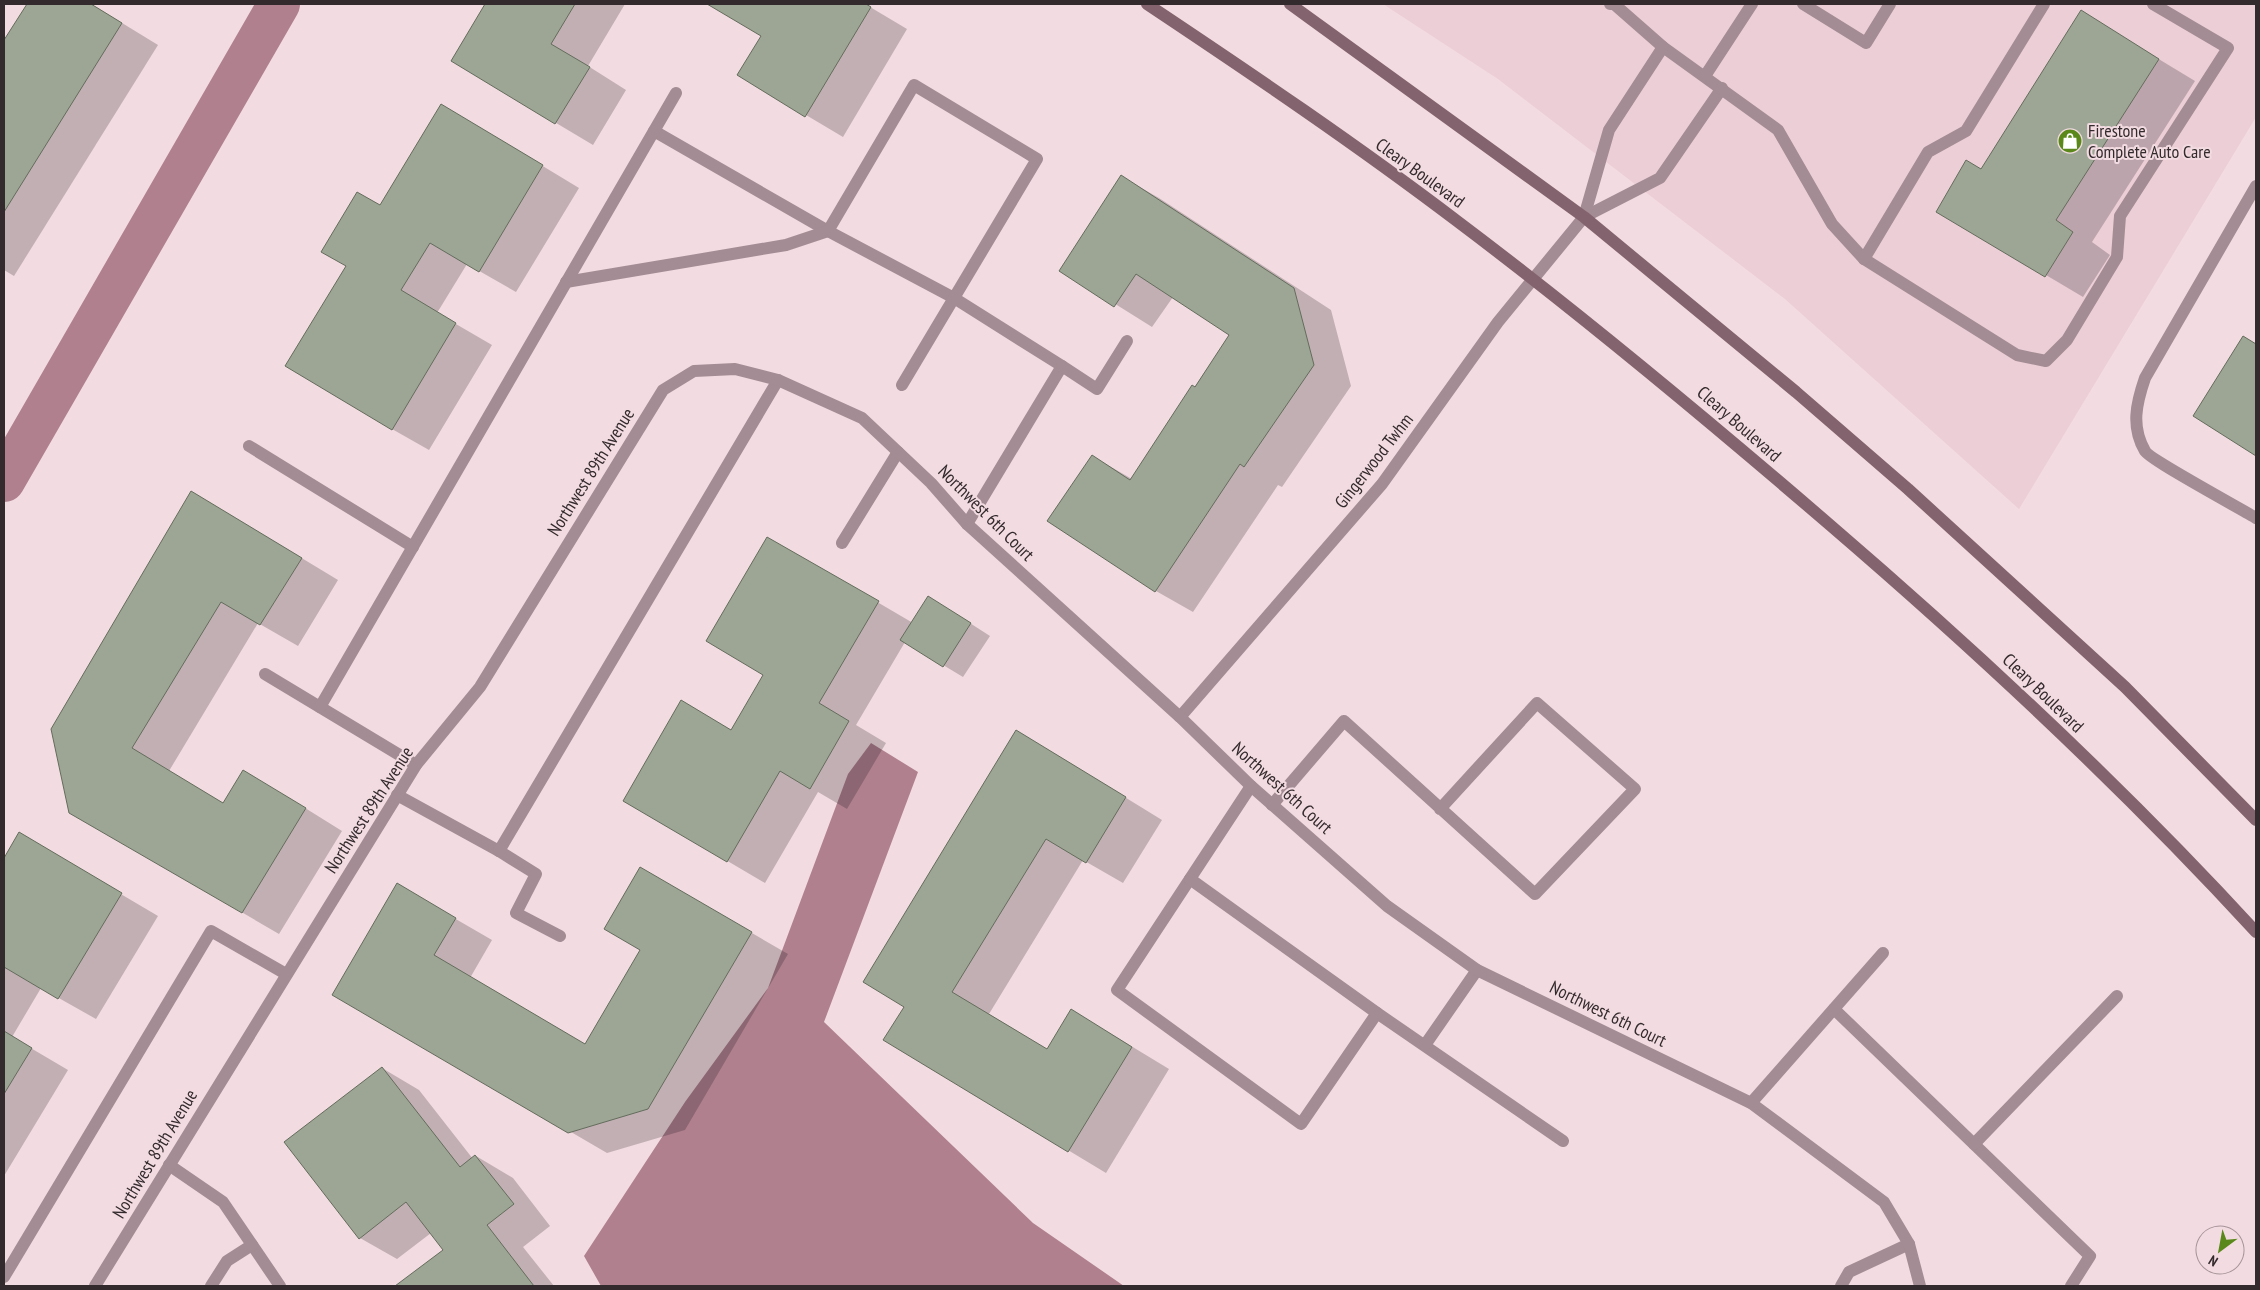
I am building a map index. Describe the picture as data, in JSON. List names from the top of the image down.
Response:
{
  "streets": {
    "street": [
      "Cleary Boulevard",
      "Gingerwood Twhm",
      "Northwest 89th Avenue",
      "Northwest 6th Court"
    ]
  },
  "crossings": [
    ["Cleary Boulevard", "Gingerwood Twhm"],
    ["Gingerwood Twhm", "Northwest 6th Court"],
    ["Northwest 89th Avenue", "Northwest 6th Court"]
  ],
  "places": {
    "shop": ["Firestone Complete Auto Care"]
  },
  "north": "bottom left"
}
